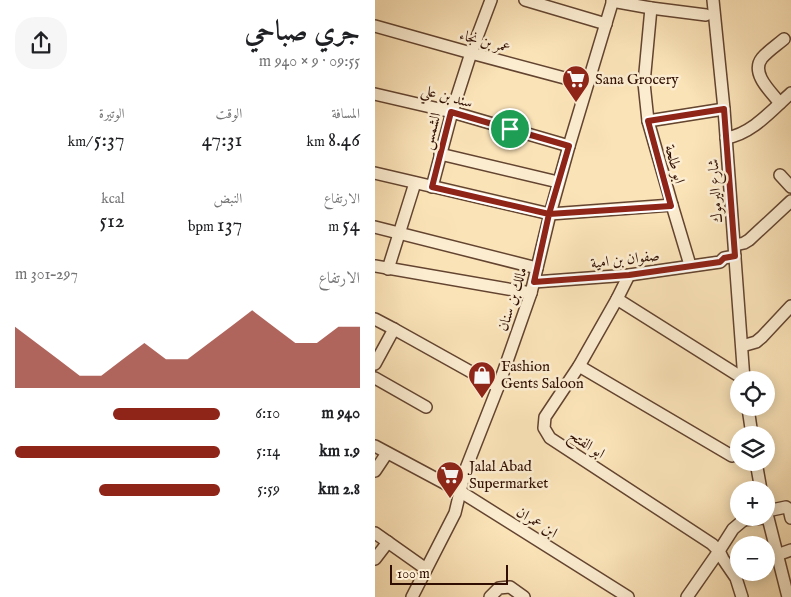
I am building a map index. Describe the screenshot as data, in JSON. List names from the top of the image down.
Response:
{
  "streets": {
    "street": [
      "عمر بن نجاء",
      "سند بن علي",
      "الشمس",
      "ابو طلحة",
      "شارع اليرموك",
      "صفوان بن امية",
      "مالك بن سنان",
      "ابو الفتح",
      "ابن عمران"
    ]
  },
  "crossings": [
    ["عمر بن نجاء", "الشمس"],
    ["عمر بن نجاء", "مالك بن سنان"],
    ["سند بن علي", "الشمس"],
    ["سند بن علي", "مالك بن سنان"],
    ["ابو طلحة", "صفوان بن امية"],
    ["شارع اليرموك", "صفوان بن امية"],
    ["صفوان بن امية", "مالك بن سنان"],
    ["صفوان بن امية", "ابو الفتح"],
    ["مالك بن سنان", "ابن عمران"]
  ],
  "places": {
    "supermarket": ["Sana Grocery", "Jalal Abad Supermarket"],
    "shop": ["Fashion Gents Saloon"]
  },
  "scale_bar": "100 m",
  "page": {
    "heading": ["جري صباحي", "09:55 · 9 × 940 m"],
    "stats": [
      ["المسافة", "8.46 km"],
      ["الوقت", "47:31"],
      ["الوتيرة", "5:37 /km"],
      ["الارتفاع", "54 m"],
      ["النبض", "137 bpm"],
      ["kcal", "512"]
    ],
    "chart": ["الارتفاع", "297–301 m"],
    "map_buttons": ["+", "−"],
    "list": [
      {
        "name": "940 m",
        "note": "6:10"
      },
      {
        "name": "1.9 km",
        "note": "5:14"
      },
      {
        "name": "2.8 km",
        "note": "5:59"
      }
    ],
    "scale": "100 m"
  }
}
